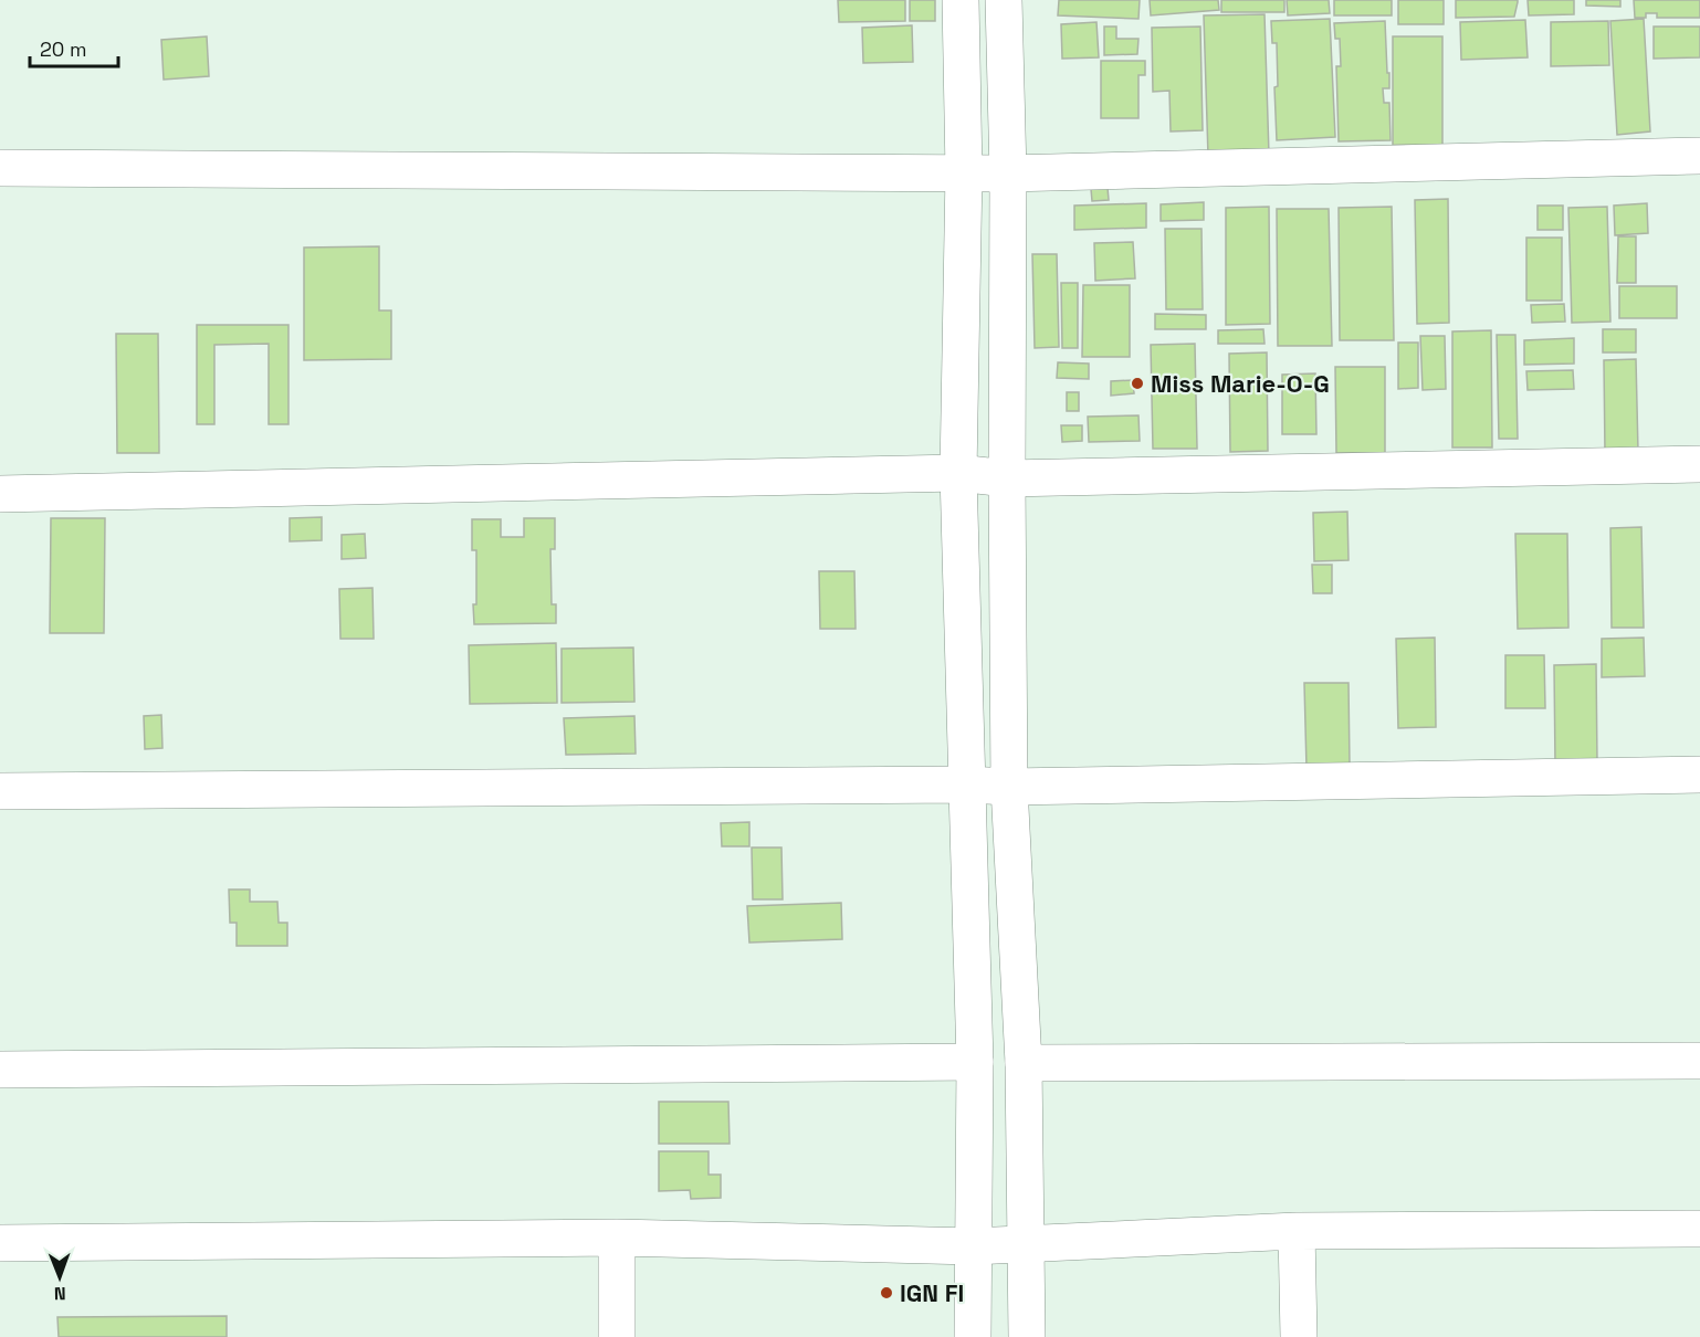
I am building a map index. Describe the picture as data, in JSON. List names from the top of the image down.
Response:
{
  "places": ["Miss Marie-O-G", "IGN FI"],
  "scale_bar": "20 m",
  "north": "bottom"
}
